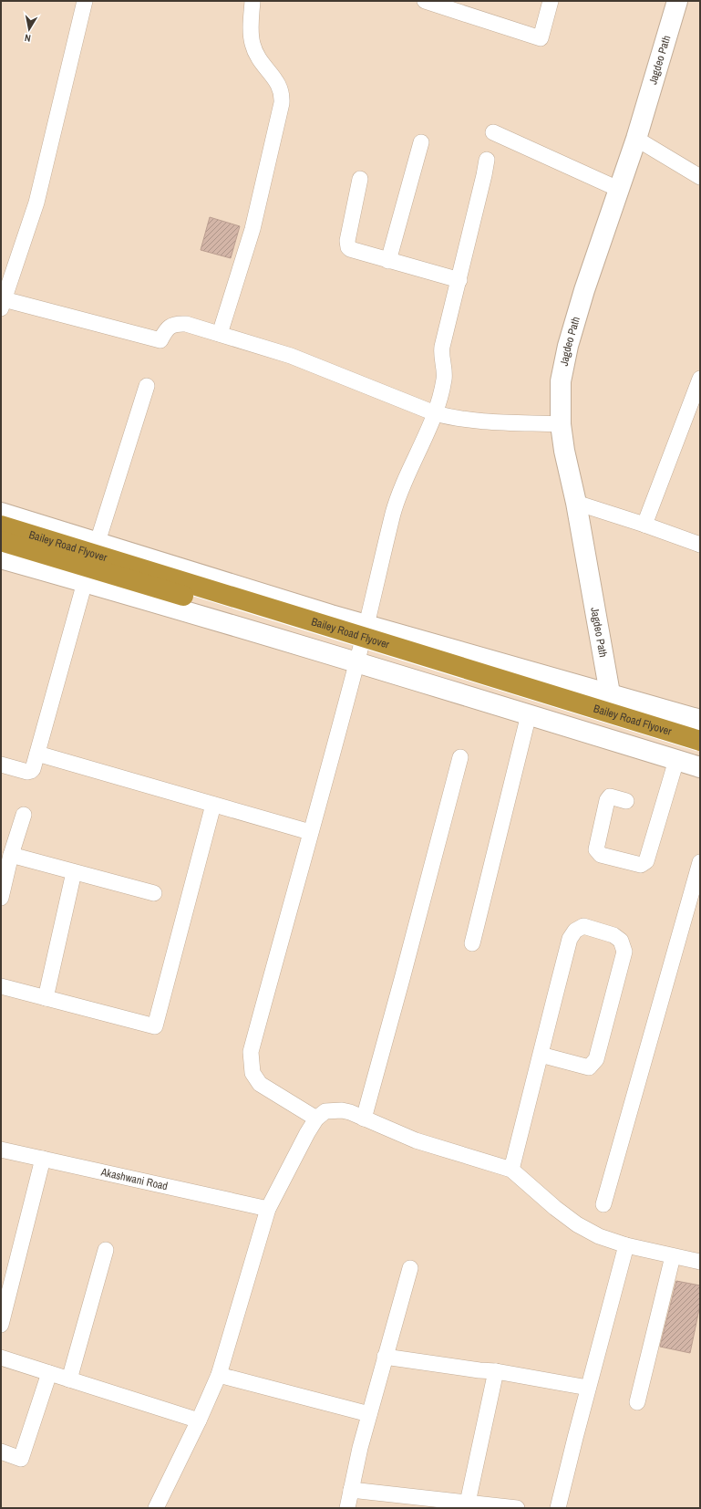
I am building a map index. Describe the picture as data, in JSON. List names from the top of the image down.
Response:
{
  "streets": {
    "highway": ["Bailey Road Flyover"],
    "main road": ["Jagdeo Path"],
    "street": ["Akashwani Road"]
  },
  "north": "bottom"
}
